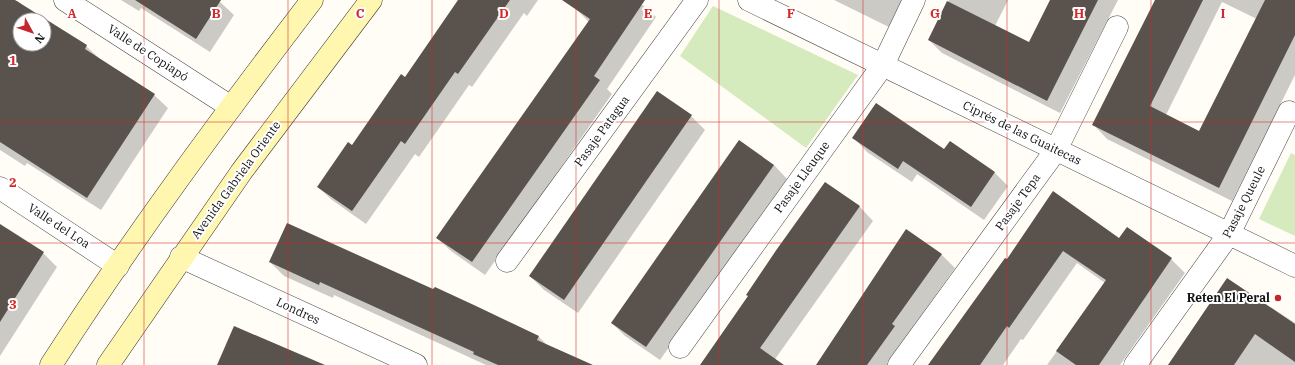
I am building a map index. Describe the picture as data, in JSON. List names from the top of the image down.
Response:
{
  "streets": {
    "main road": ["Avenida Gabriela Oriente"],
    "street": [
      "Valle de Copiapó",
      "Pasaje Patagua",
      "Ciprés de las Guaitecas",
      "Pasaje Lleuque",
      "Pasaje Tepa",
      "Pasaje Queule",
      "Valle del Loa",
      "Londres"
    ]
  },
  "crossings": [
    ["Ciprés de las Guaitecas", "Pasaje Lleuque"],
    ["Ciprés de las Guaitecas", "Pasaje Tepa"],
    ["Ciprés de las Guaitecas", "Pasaje Queule"],
    ["Avenida Gabriela Oriente", "Londres"]
  ],
  "places": ["Reten El Peral"],
  "north": "bottom right",
  "grid": {
    "columns": [
      "A",
      "B",
      "C",
      "D",
      "E",
      "F",
      "G",
      "H",
      "I"
    ],
    "rows": ["1", "2", "3"]
  }
}
